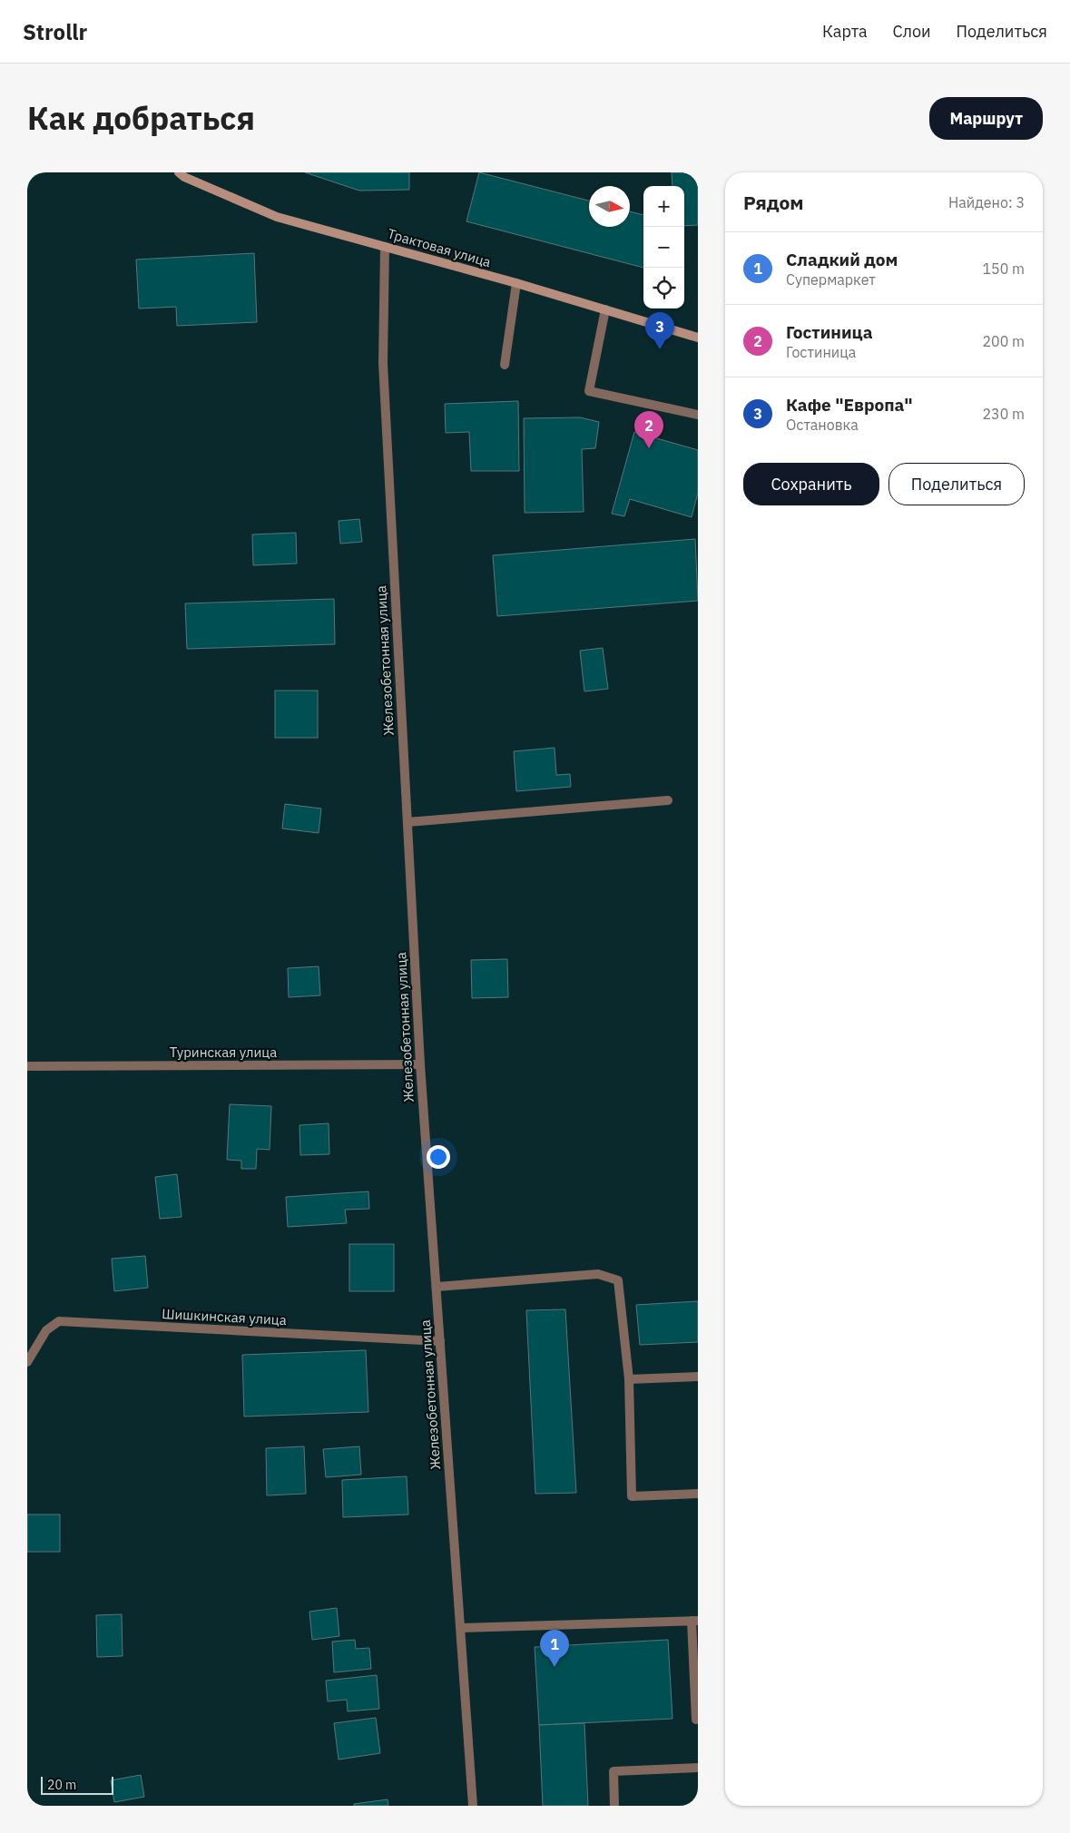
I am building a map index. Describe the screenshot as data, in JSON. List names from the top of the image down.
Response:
{
  "streets": {
    "main road": ["Трактовая улица"],
    "street": ["Железобетонная улица", "Туринская улица", "Шишкинская улица"]
  },
  "crossings": [
    ["Трактовая улица", "Железобетонная улица"],
    ["Железобетонная улица", "Туринская улица"],
    ["Железобетонная улица", "Шишкинская улица"]
  ],
  "scale_bar": "20 m",
  "north": "right",
  "page": {
    "header": "Strollr",
    "nav": ["Карта", "Слои", "Поделиться"],
    "title": "Как добраться",
    "buttons": [
      "Маршрут",
      ["Сохранить", "Поделиться"]
    ],
    "heading": ["Рядом", "Найдено: 3"],
    "map_buttons": ["+", "−"],
    "list": [
      {
        "mark": "1",
        "name": "Сладкий дом",
        "note": "Супермаркет",
        "value": "150 m"
      },
      {
        "mark": "2",
        "name": "Гостиница",
        "note": "Гостиница",
        "value": "200 m"
      },
      {
        "mark": "3",
        "name": "Кафе \"Европа\"",
        "note": "Остановка",
        "value": "230 m"
      }
    ],
    "pins": ["3", "2", "1"],
    "scale": "20 m"
  }
}
